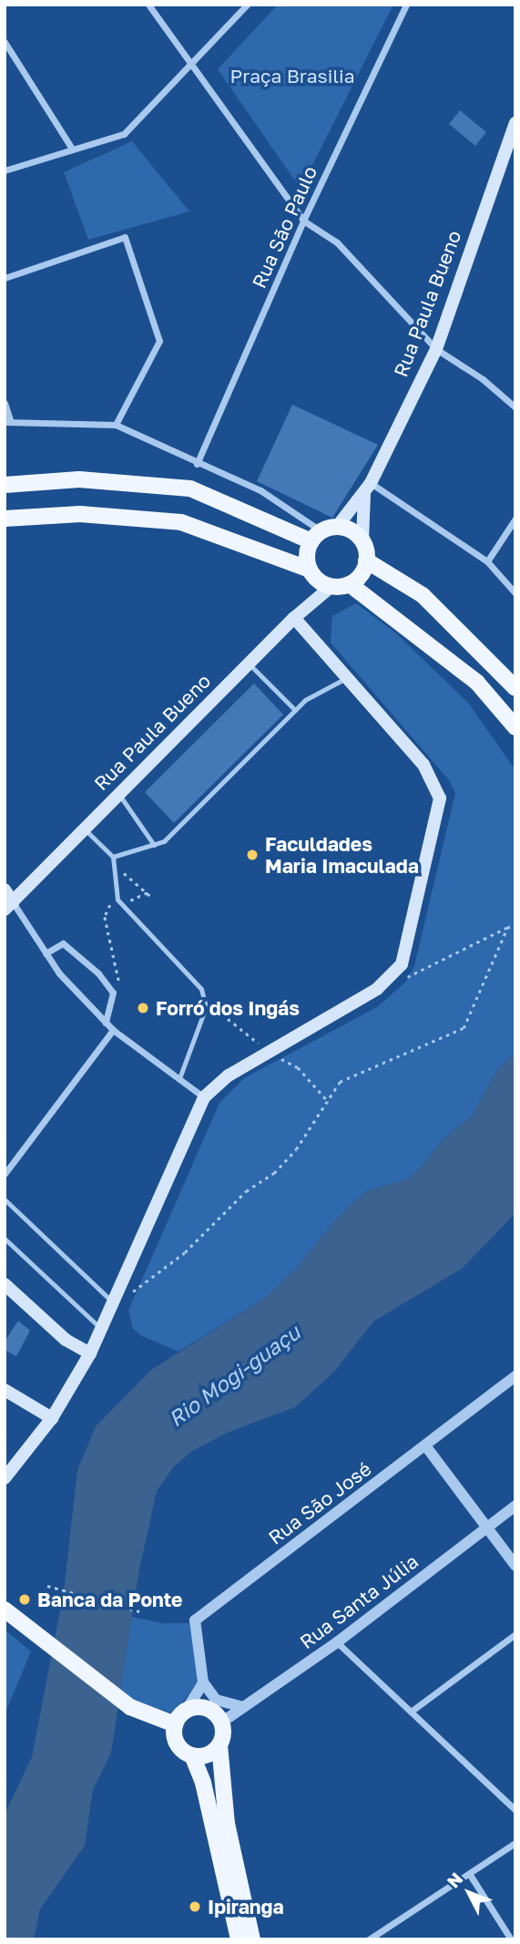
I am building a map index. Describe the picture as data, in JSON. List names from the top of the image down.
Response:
{
  "streets": {
    "main road": ["Rua Paula Bueno"],
    "street": ["Rua São Paulo", "Rua São José", "Rua Santa Júlia"]
  },
  "water": ["Rio Mogi-guaçu"],
  "parks": ["Praça Brasilia"],
  "places": [
    "Faculdades Maria Imaculada",
    "Forró dos Ingás",
    "Banca da Ponte",
    "Ipiranga"
  ],
  "north": "top left"
}
